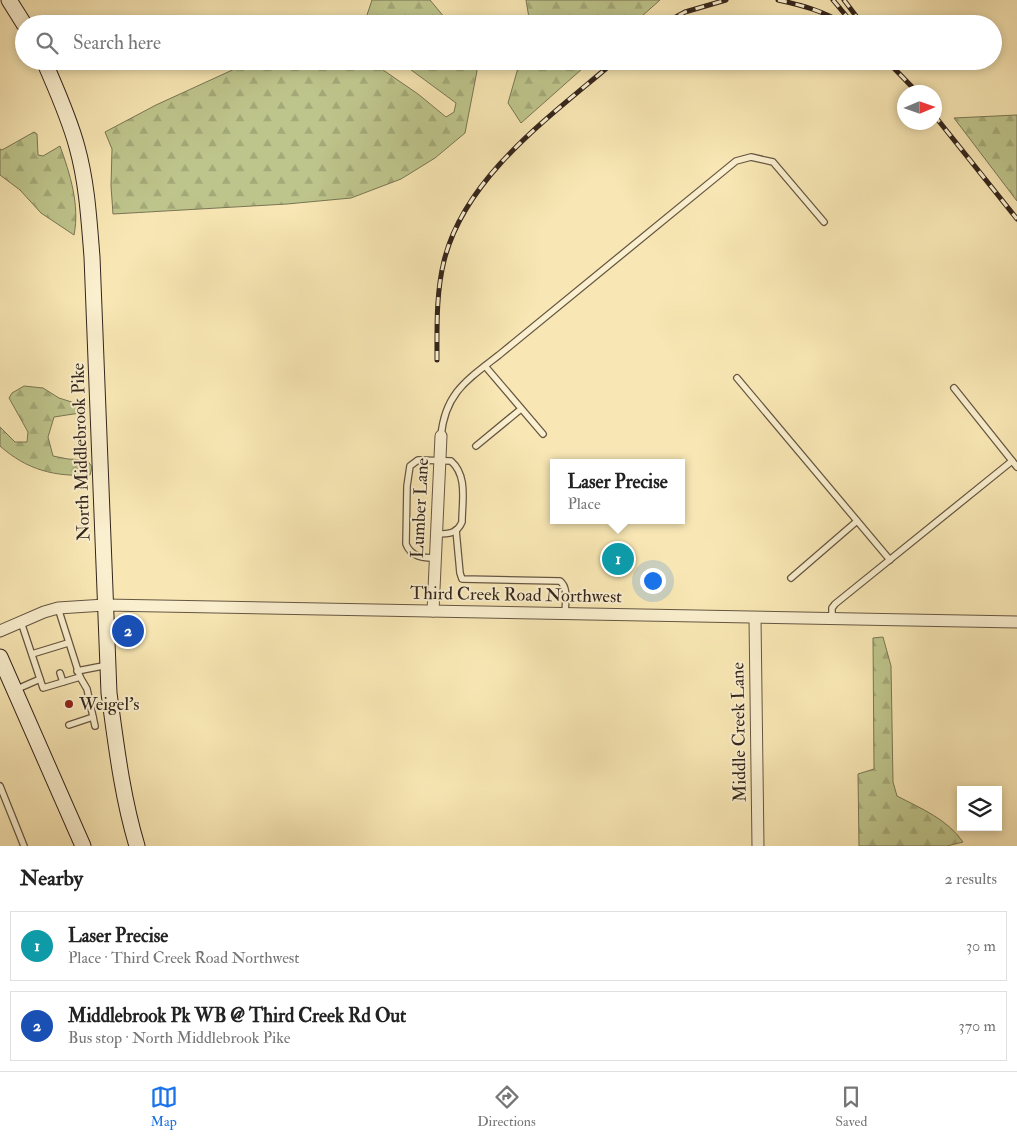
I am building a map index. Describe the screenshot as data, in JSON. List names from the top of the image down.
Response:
{
  "streets": {
    "main road": ["North Middlebrook Pike"],
    "street": ["Lumber Lane", "Third Creek Road Northwest", "Middle Creek Lane"]
  },
  "crossings": [
    ["North Middlebrook Pike", "Third Creek Road Northwest"],
    ["Lumber Lane", "Third Creek Road Northwest"],
    ["Third Creek Road Northwest", "Middle Creek Lane"]
  ],
  "places": ["Weigel's"],
  "north": "right",
  "page": {
    "search": "Search here",
    "popup": ["Laser Precise", "Place"],
    "pins": ["1", "2"],
    "heading": ["Nearby", "2 results"],
    "list": [
      {
        "mark": "1",
        "name": "Laser Precise",
        "note": "Place · Third Creek Road Northwest",
        "value": "30 m"
      },
      {
        "mark": "2",
        "name": "Middlebrook Pk WB @ Third Creek Rd Out",
        "note": "Bus stop · North Middlebrook Pike",
        "value": "370 m"
      }
    ],
    "nav": ["Map", "Directions", "Saved"]
  }
}
